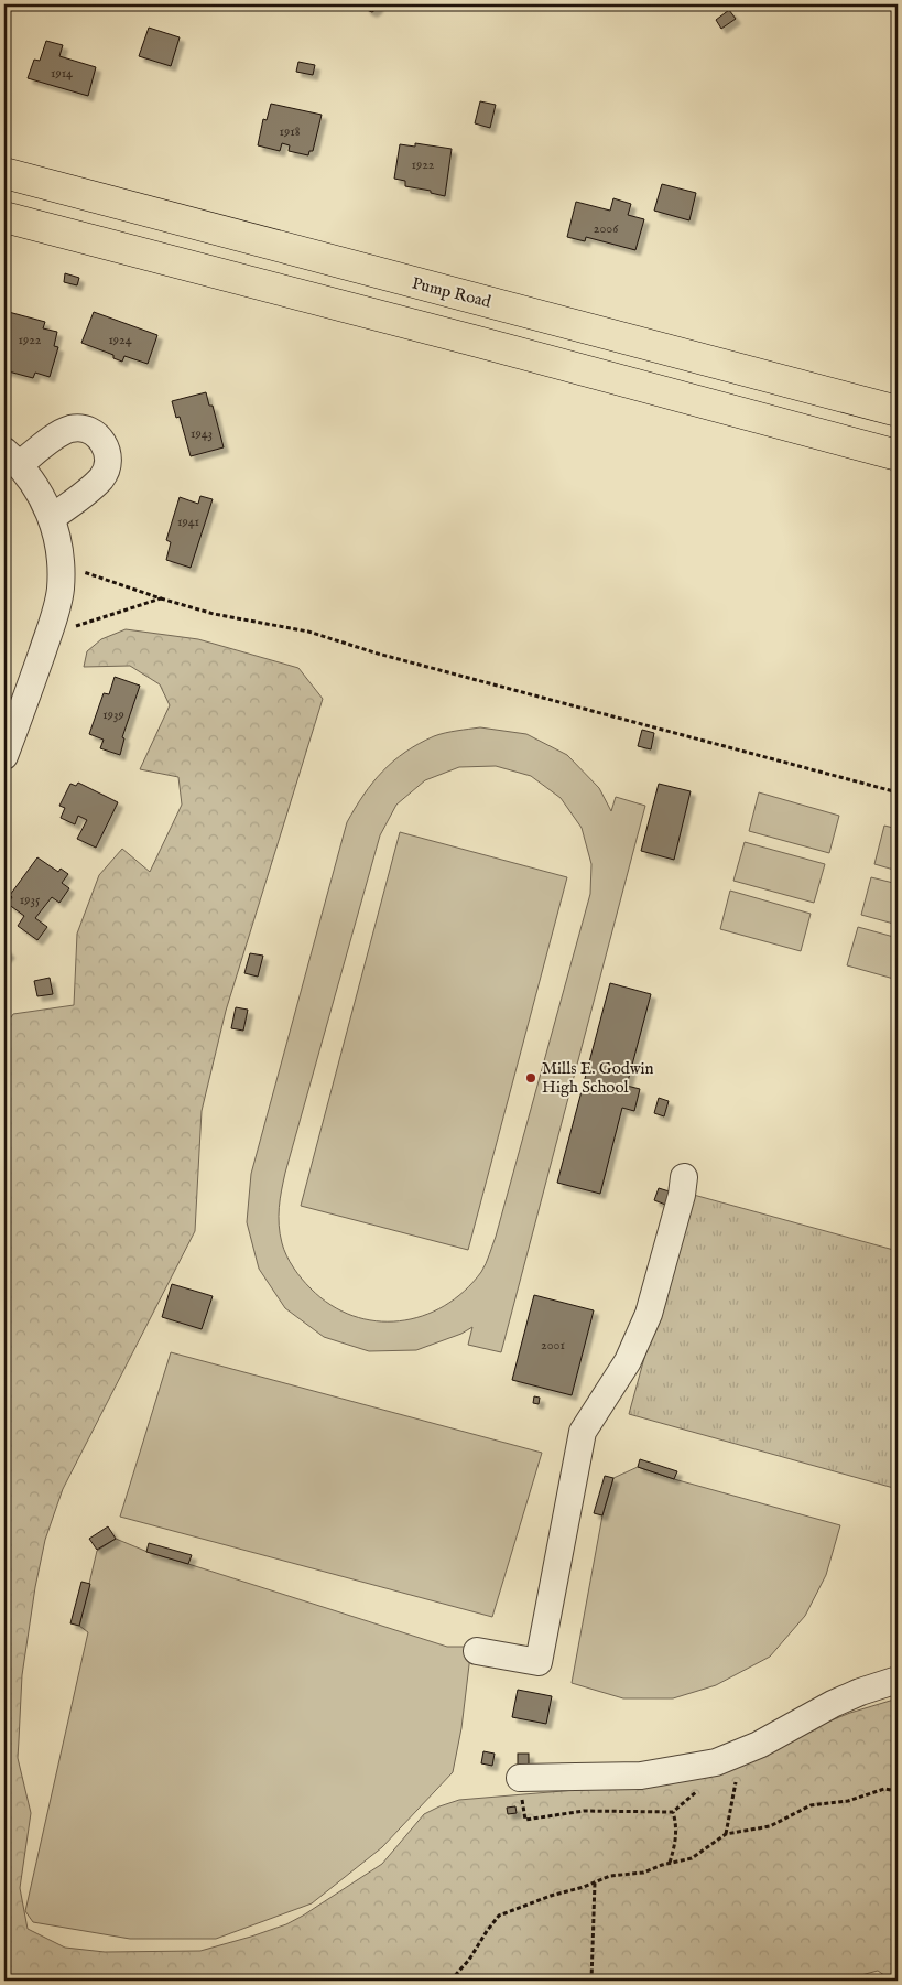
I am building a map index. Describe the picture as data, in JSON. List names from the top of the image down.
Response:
{
  "streets": {
    "main road": ["Pump Road"]
  },
  "places": ["Mills E. Godwin High School"],
  "house_numbers": [
    "1914",
    "1918",
    "1922",
    "2006",
    "1922",
    "1924",
    "1943",
    "1941",
    "1939",
    "1935",
    "2001"
  ]
}
